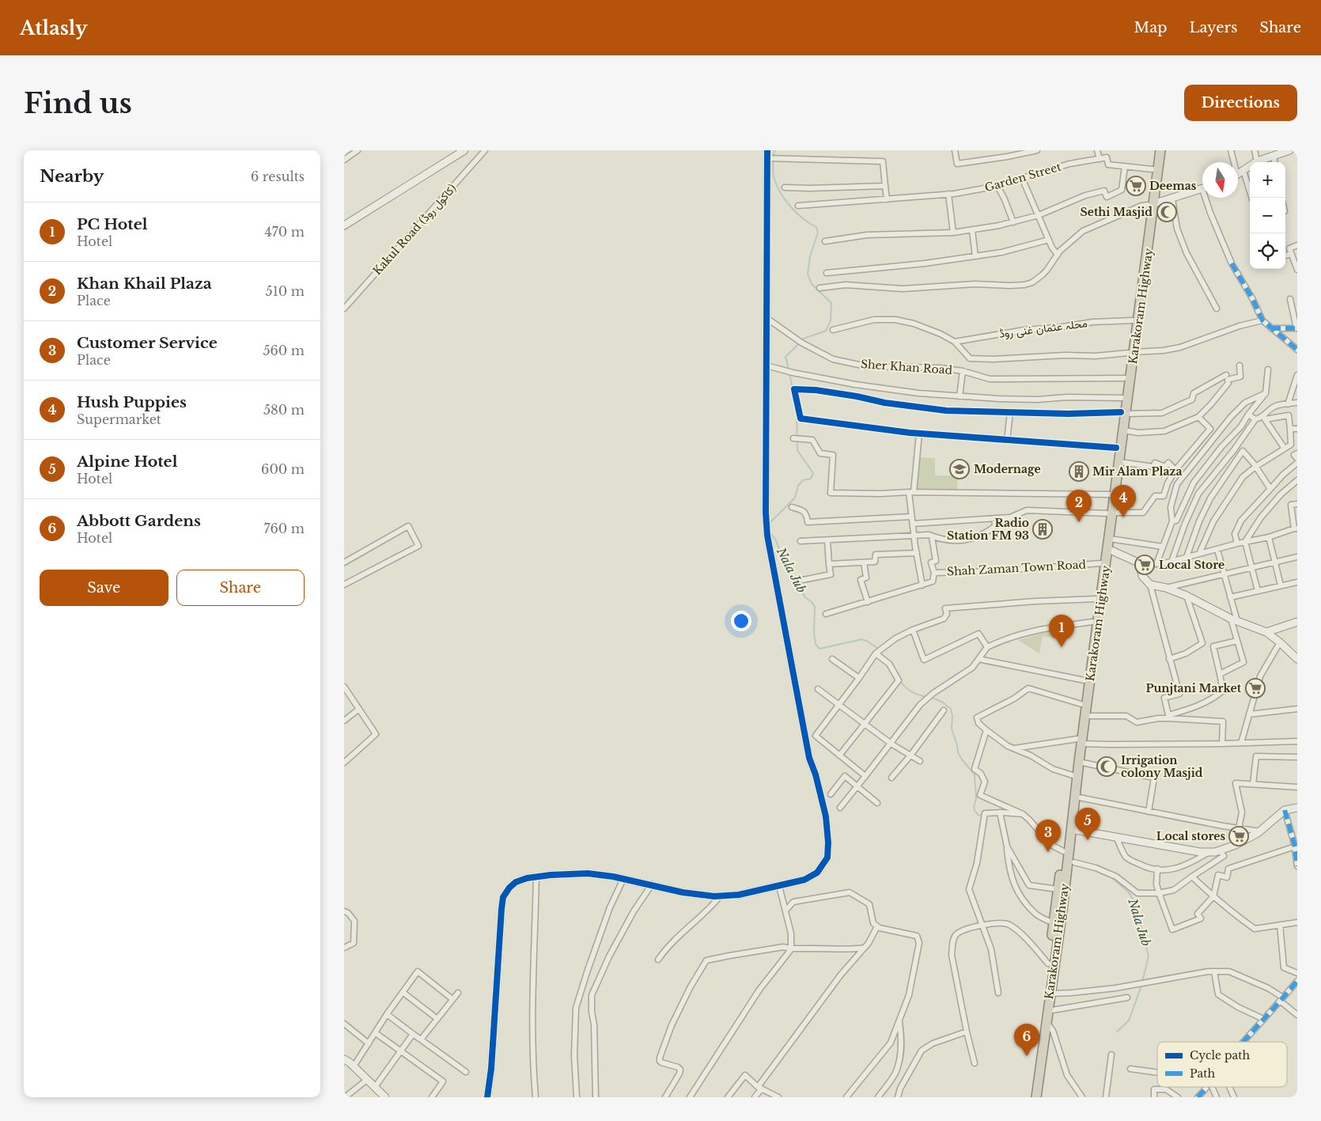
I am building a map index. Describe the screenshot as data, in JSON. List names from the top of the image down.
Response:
{
  "streets": {
    "highway": ["Karakoram Highway"],
    "street": [
      "Garden Street",
      "Kakul Road (کاکول روڈ)",
      "محلہ عثمان غنی روڈ",
      "Sher Khan Road",
      "Shah Zaman Town Road"
    ]
  },
  "crossings": [
    ["Karakoram Highway", "محلہ عثمان غنی روڈ"],
    ["Karakoram Highway", "Sher Khan Road"],
    ["Karakoram Highway", "Shah Zaman Town Road"]
  ],
  "water": ["Nala Jub"],
  "places": {
    "supermarket": [
      "Deemas",
      "Local Store",
      "Punjtani Market",
      "Local stores"
    ],
    "mosque": ["Sethi Masjid", "Irrigation colony Masjid"],
    "school or university": ["Modernage"],
    "building": ["Mir Alam Plaza", "Radio Station FM 93"]
  },
  "legend": ["Cycle path", "Path"],
  "north": "bottom",
  "page": {
    "header": "Atlasly",
    "nav": ["Map", "Layers", "Share"],
    "buttons": [
      "Directions",
      ["Save", "Share"]
    ],
    "title": "Find us",
    "heading": ["Nearby", "6 results"],
    "map_buttons": ["+", "−"],
    "list": [
      {
        "mark": "1",
        "name": "PC Hotel",
        "note": "Hotel",
        "value": "470 m"
      },
      {
        "mark": "2",
        "name": "Khan Khail Plaza",
        "note": "Place",
        "value": "510 m"
      },
      {
        "mark": "3",
        "name": "Customer Service",
        "note": "Place",
        "value": "560 m"
      },
      {
        "mark": "4",
        "name": "Hush Puppies",
        "note": "Supermarket",
        "value": "580 m"
      },
      {
        "mark": "5",
        "name": "Alpine Hotel",
        "note": "Hotel",
        "value": "600 m"
      },
      {
        "mark": "6",
        "name": "Abbott Gardens",
        "note": "Hotel",
        "value": "760 m"
      }
    ],
    "pins": [
      "4",
      "2",
      "1",
      "5",
      "3",
      "6"
    ]
  }
}
